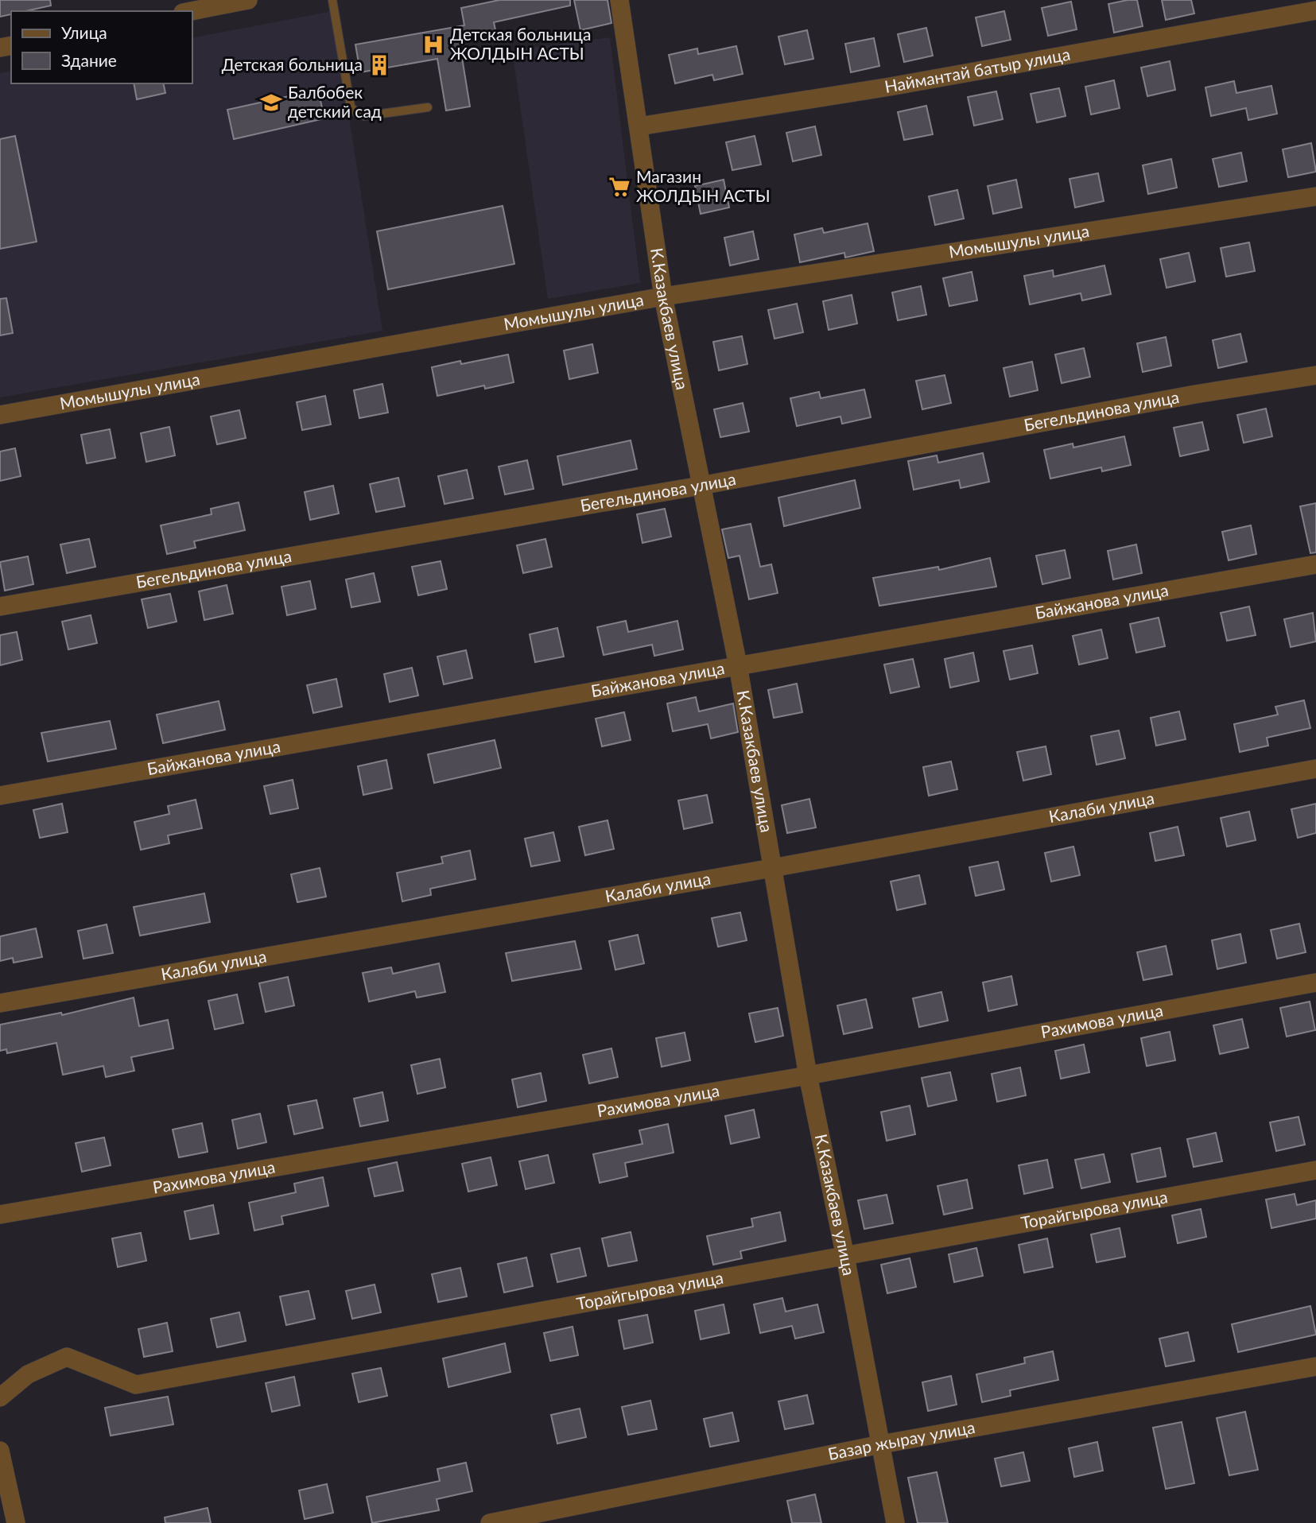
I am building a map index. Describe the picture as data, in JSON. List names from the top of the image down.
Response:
{
  "streets": {
    "street": [
      "Наймантай батыр улица",
      "Момышулы улица",
      "К.Казакбаев улица",
      "Бегельдинова улица",
      "Байжанова улица",
      "Калаби улица",
      "Рахимова улица",
      "Торайгырова улица",
      "Базар жырау улица"
    ]
  },
  "crossings": [
    ["Наймантай батыр улица", "К.Казакбаев улица"],
    ["Момышулы улица", "К.Казакбаев улица"],
    ["К.Казакбаев улица", "Бегельдинова улица"],
    ["К.Казакбаев улица", "Байжанова улица"],
    ["К.Казакбаев улица", "Калаби улица"],
    ["К.Казакбаев улица", "Рахимова улица"],
    ["К.Казакбаев улица", "Торайгырова улица"],
    ["К.Казакбаев улица", "Базар жырау улица"]
  ],
  "places": {
    "hospital": ["Детская больница ЖОЛДЫН АСТЫ"],
    "building": ["Детская больница"],
    "school or university": ["Балбобек детский сад"],
    "supermarket": ["Магазин ЖОЛДЫН АСТЫ"]
  },
  "legend": ["Улица", "Здание"]
}
